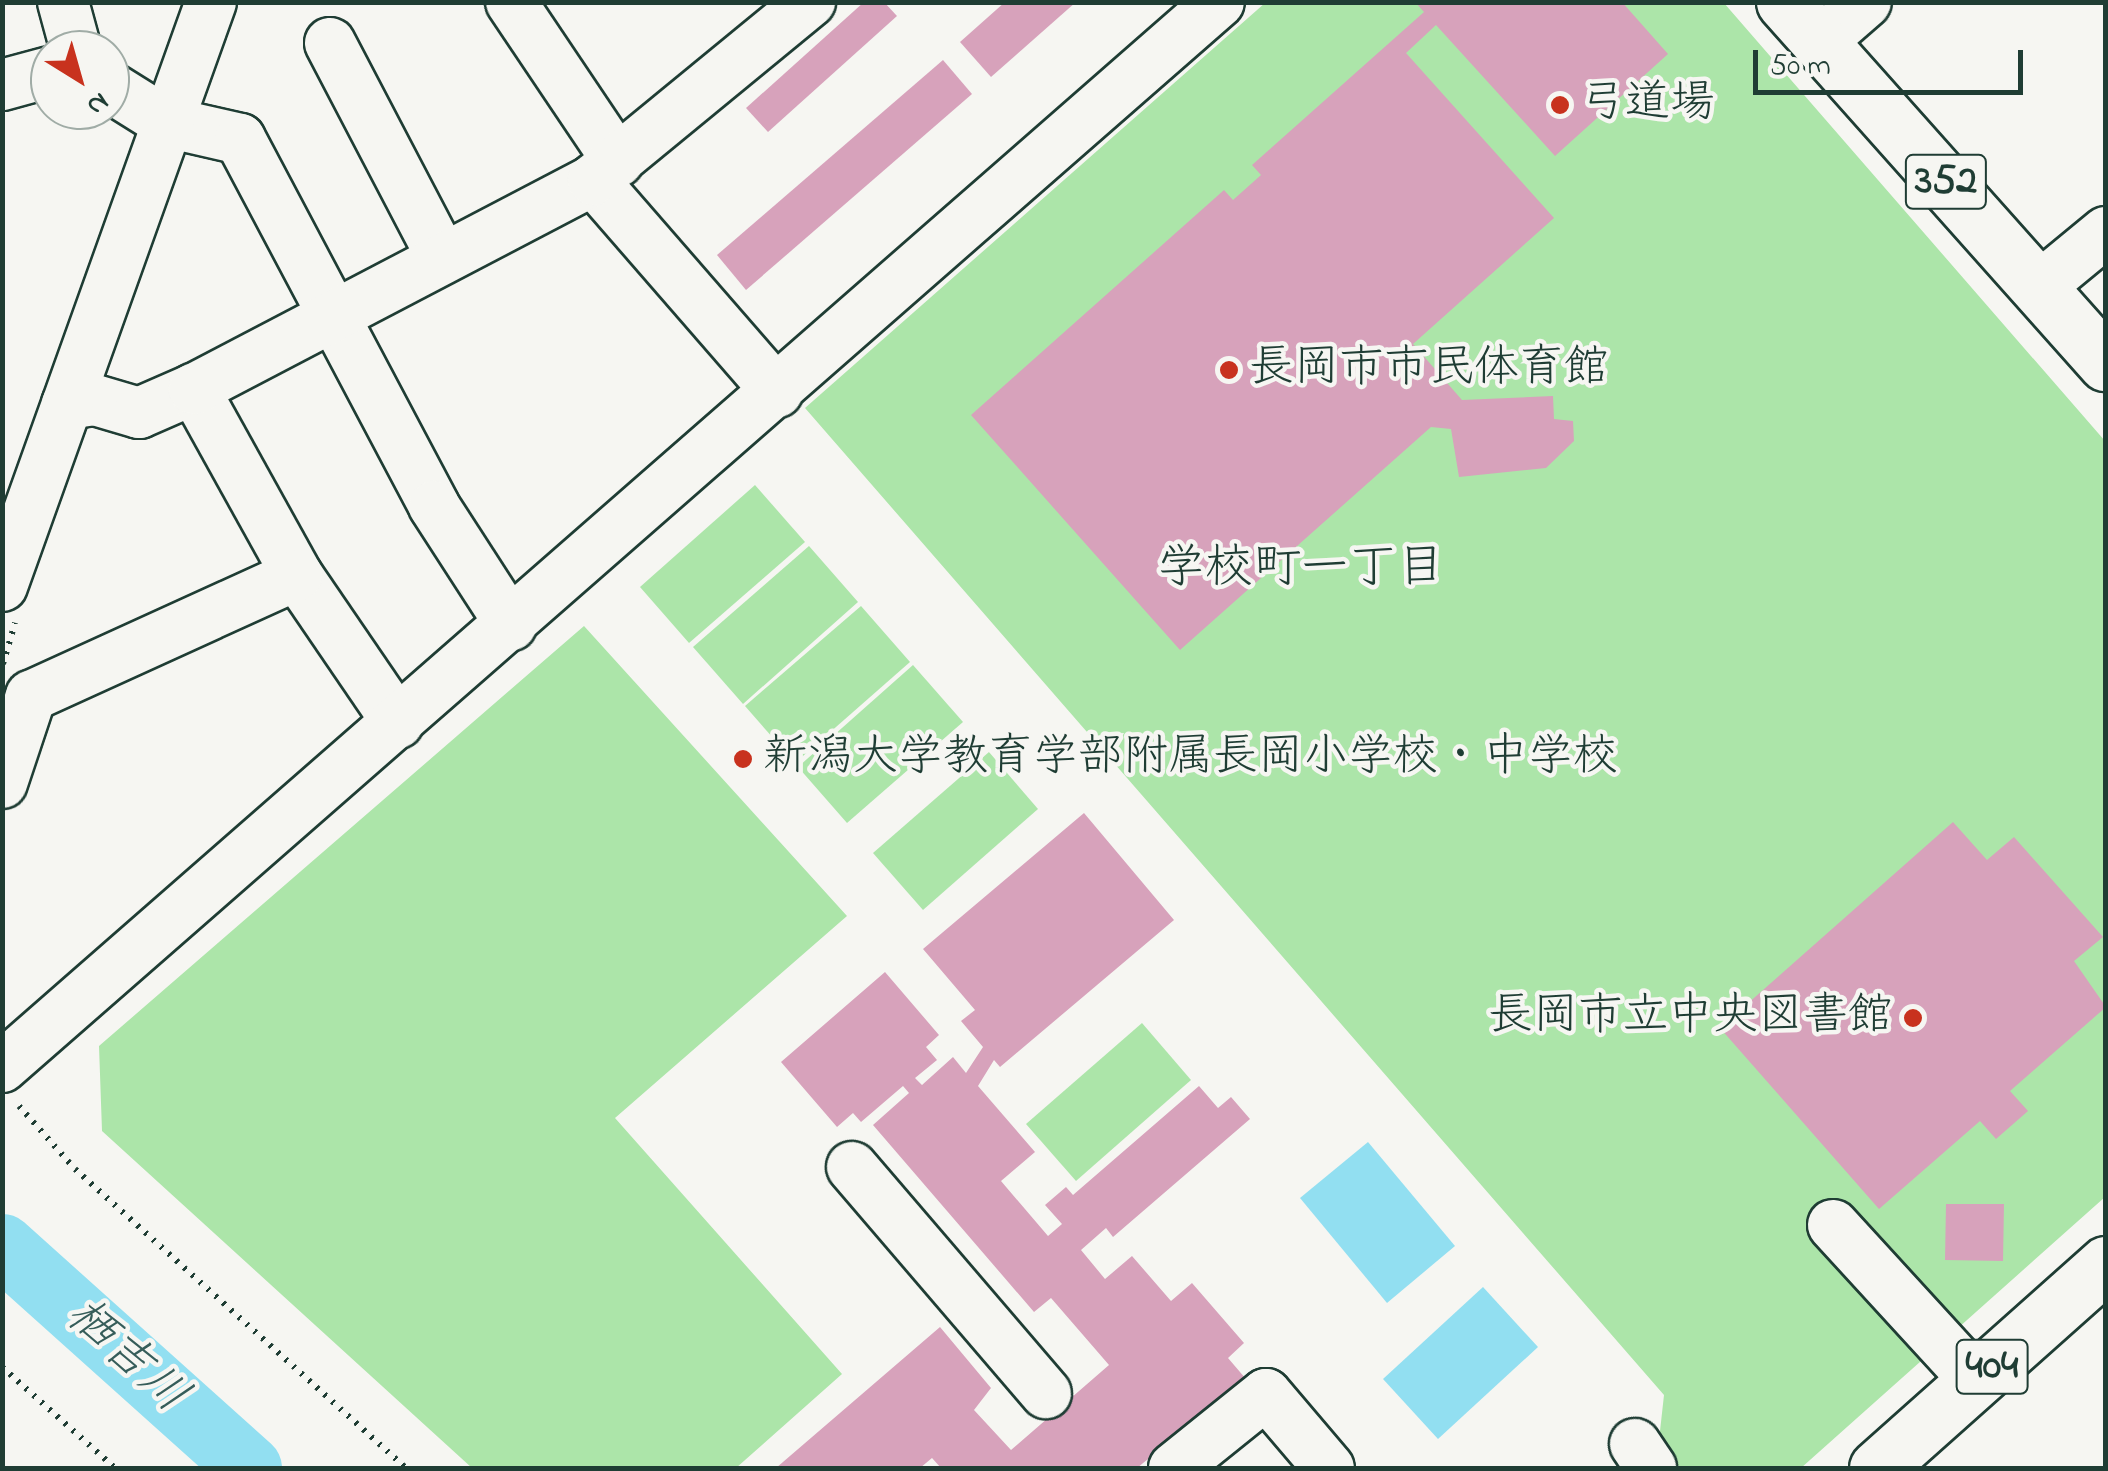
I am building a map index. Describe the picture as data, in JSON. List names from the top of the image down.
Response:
{
  "streets": {
    "highway": ["352", "404"]
  },
  "districts": ["学校町一丁目"],
  "water": ["栖吉川"],
  "places": [
    "弓道場",
    "長岡市市民体育館",
    "新潟大学教育学部附属長岡小学校・中学校",
    "長岡市立中央図書館"
  ],
  "scale_bar": "50 m",
  "north": "bottom right"
}
